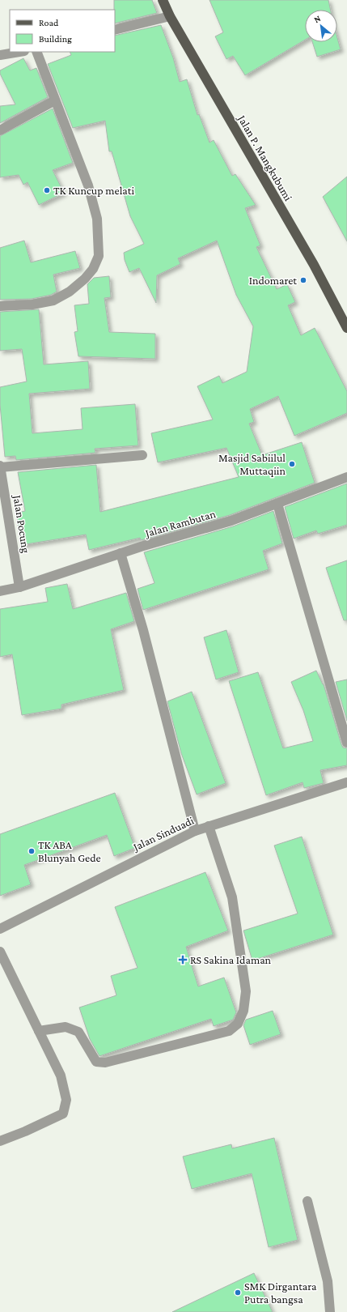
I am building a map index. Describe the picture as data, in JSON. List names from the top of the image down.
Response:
{
  "streets": {
    "main road": ["Jalan P. Mangkubumi"],
    "street": ["Jalan Rambutan", "Jalan Pocung", "Jalan Sinduadi"]
  },
  "crossings": [
    ["Jalan Rambutan", "Jalan Pocung"]
  ],
  "places": {
    "other": [
      "TK Kuncup melati",
      "Indomaret",
      "Masjid Sabiilul Muttaqiin",
      "TK ABA Blunyah Gede",
      "SMK Dirgantara Putra bangsa"
    ],
    "health": ["RS Sakina Idaman"]
  },
  "legend": ["Road", "Building"],
  "north": "top left"
}
